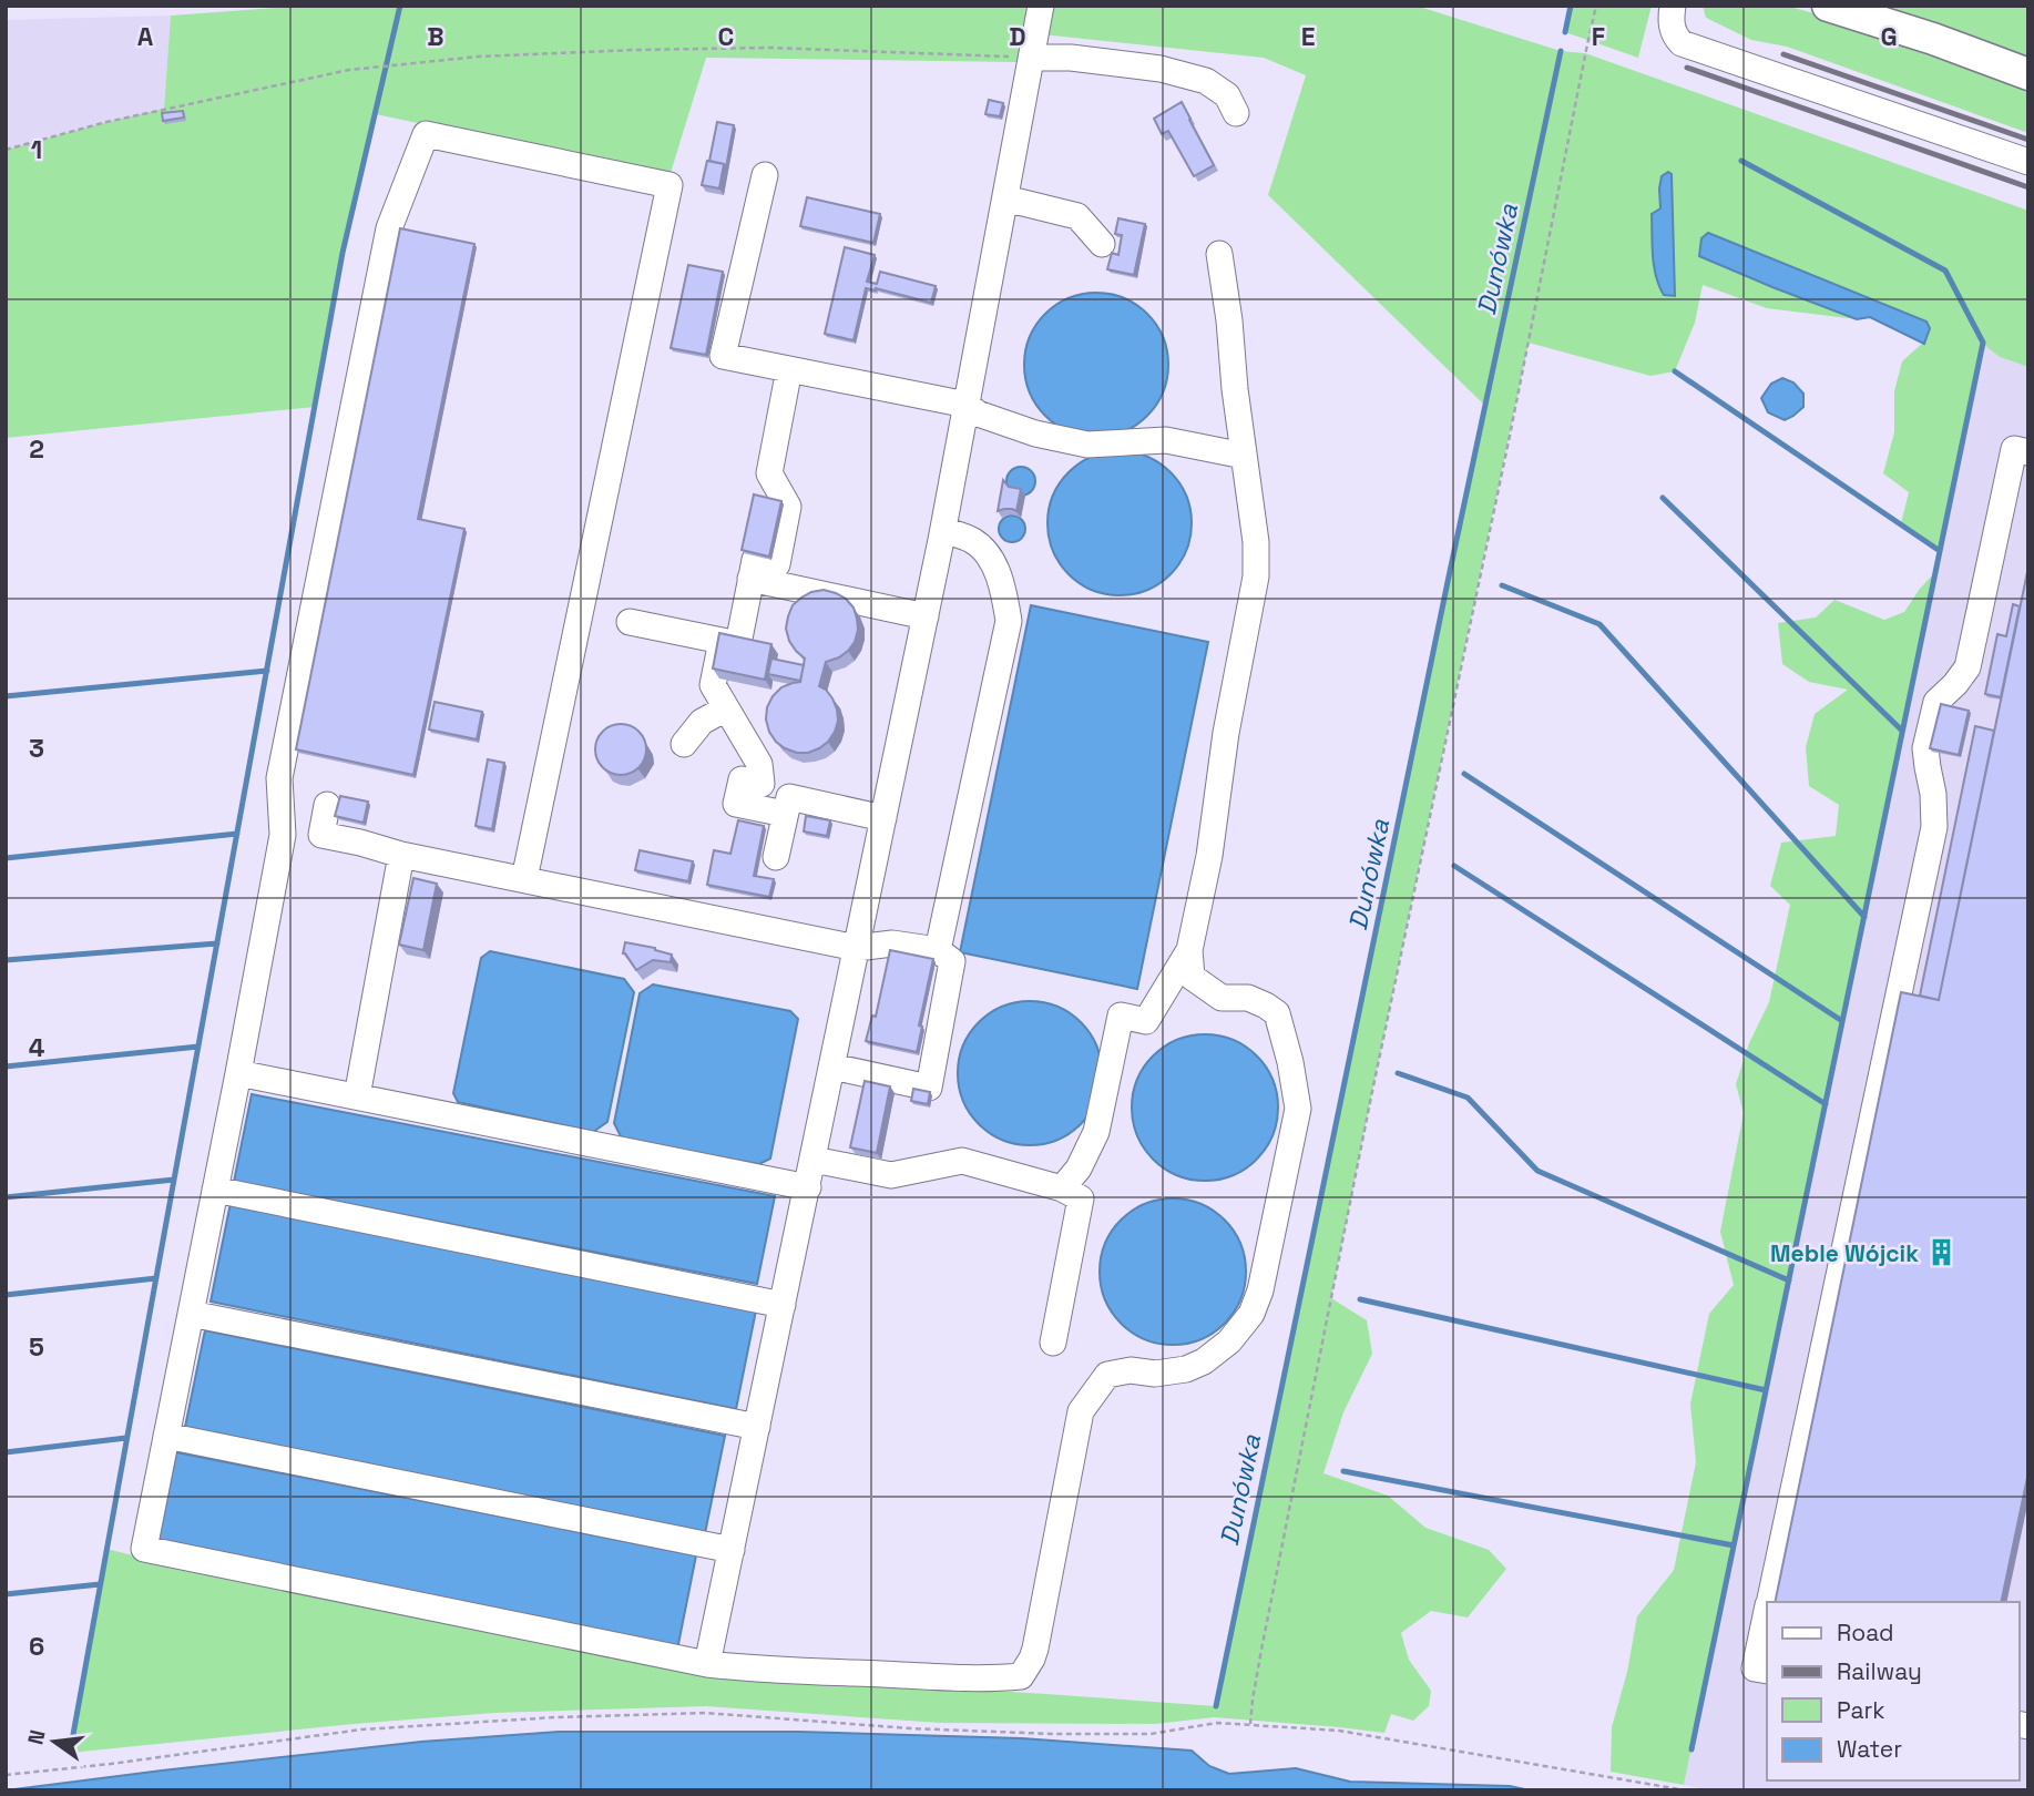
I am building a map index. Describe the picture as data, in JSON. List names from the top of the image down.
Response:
{
  "water": ["Dunówka"],
  "places": {
    "building": ["Meble Wójcik"]
  },
  "legend": [
    "Road",
    "Railway",
    "Park",
    "Water"
  ],
  "north": "left",
  "grid": {
    "columns": [
      "A",
      "B",
      "C",
      "D",
      "E",
      "F",
      "G"
    ],
    "rows": [
      "1",
      "2",
      "3",
      "4",
      "5",
      "6"
    ]
  }
}
